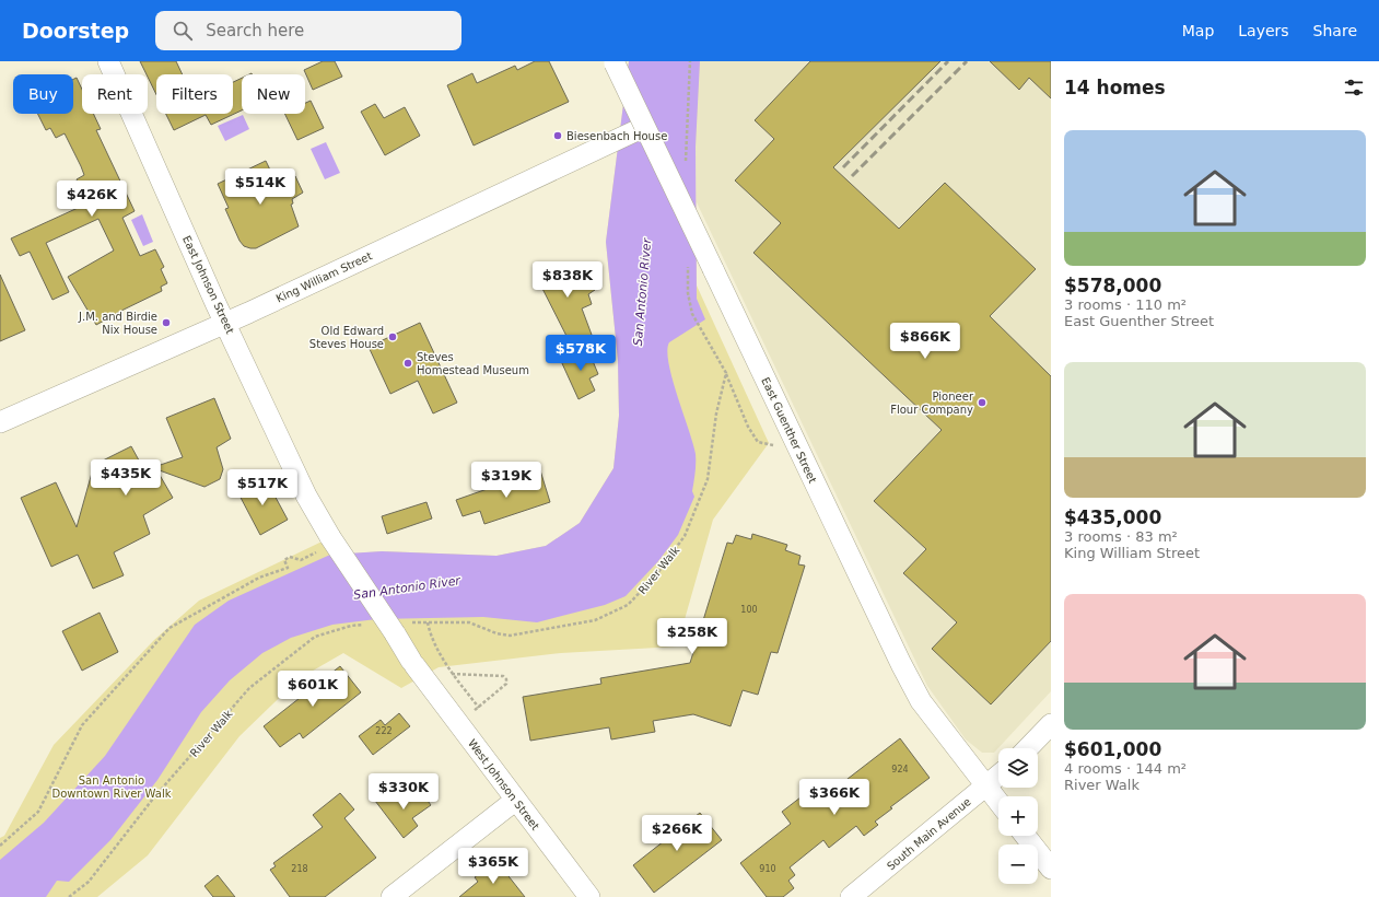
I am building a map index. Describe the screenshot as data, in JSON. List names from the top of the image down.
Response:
{
  "streets": {
    "street": [
      "King William Street",
      "East Johnson Street",
      "East Guenther Street",
      "West Johnson Street",
      "South Main Avenue"
    ],
    "path": ["River Walk"]
  },
  "crossings": [
    ["King William Street", "East Johnson Street"],
    ["King William Street", "East Guenther Street"],
    ["East Guenther Street", "South Main Avenue"],
    ["River Walk", "West Johnson Street"]
  ],
  "water": ["San Antonio River"],
  "parks": ["San Antonio Downtown River Walk"],
  "places": [
    "Biesenbach House",
    "J.M. and Birdie Nix House",
    "Old Edward Steves House",
    "Steves Homestead Museum",
    "Pioneer Flour Company"
  ],
  "house_numbers": [
    "100",
    "222",
    "924",
    "218",
    "910"
  ],
  "page": {
    "header": "Doorstep",
    "search": "Search here",
    "nav": ["Map", "Layers", "Share"],
    "heading": "14 homes",
    "chip": [
      "Buy",
      "Rent",
      "Filters",
      "New"
    ],
    "list": [
      {
        "name": "$578,000",
        "note": "3 rooms · 110 m² · East Guenther Street"
      },
      {
        "name": "$435,000",
        "note": "3 rooms · 83 m² · King William Street"
      },
      {
        "name": "$601,000",
        "note": "4 rooms · 144 m² · River Walk"
      }
    ],
    "price": [
      "$514K",
      "$426K",
      "$838K",
      "$866K",
      "$578K",
      "$435K",
      "$319K",
      "$517K",
      "$258K",
      "$601K",
      "$330K",
      "$366K",
      "$266K",
      "$365K"
    ],
    "map_buttons": ["+", "−"]
  }
}
